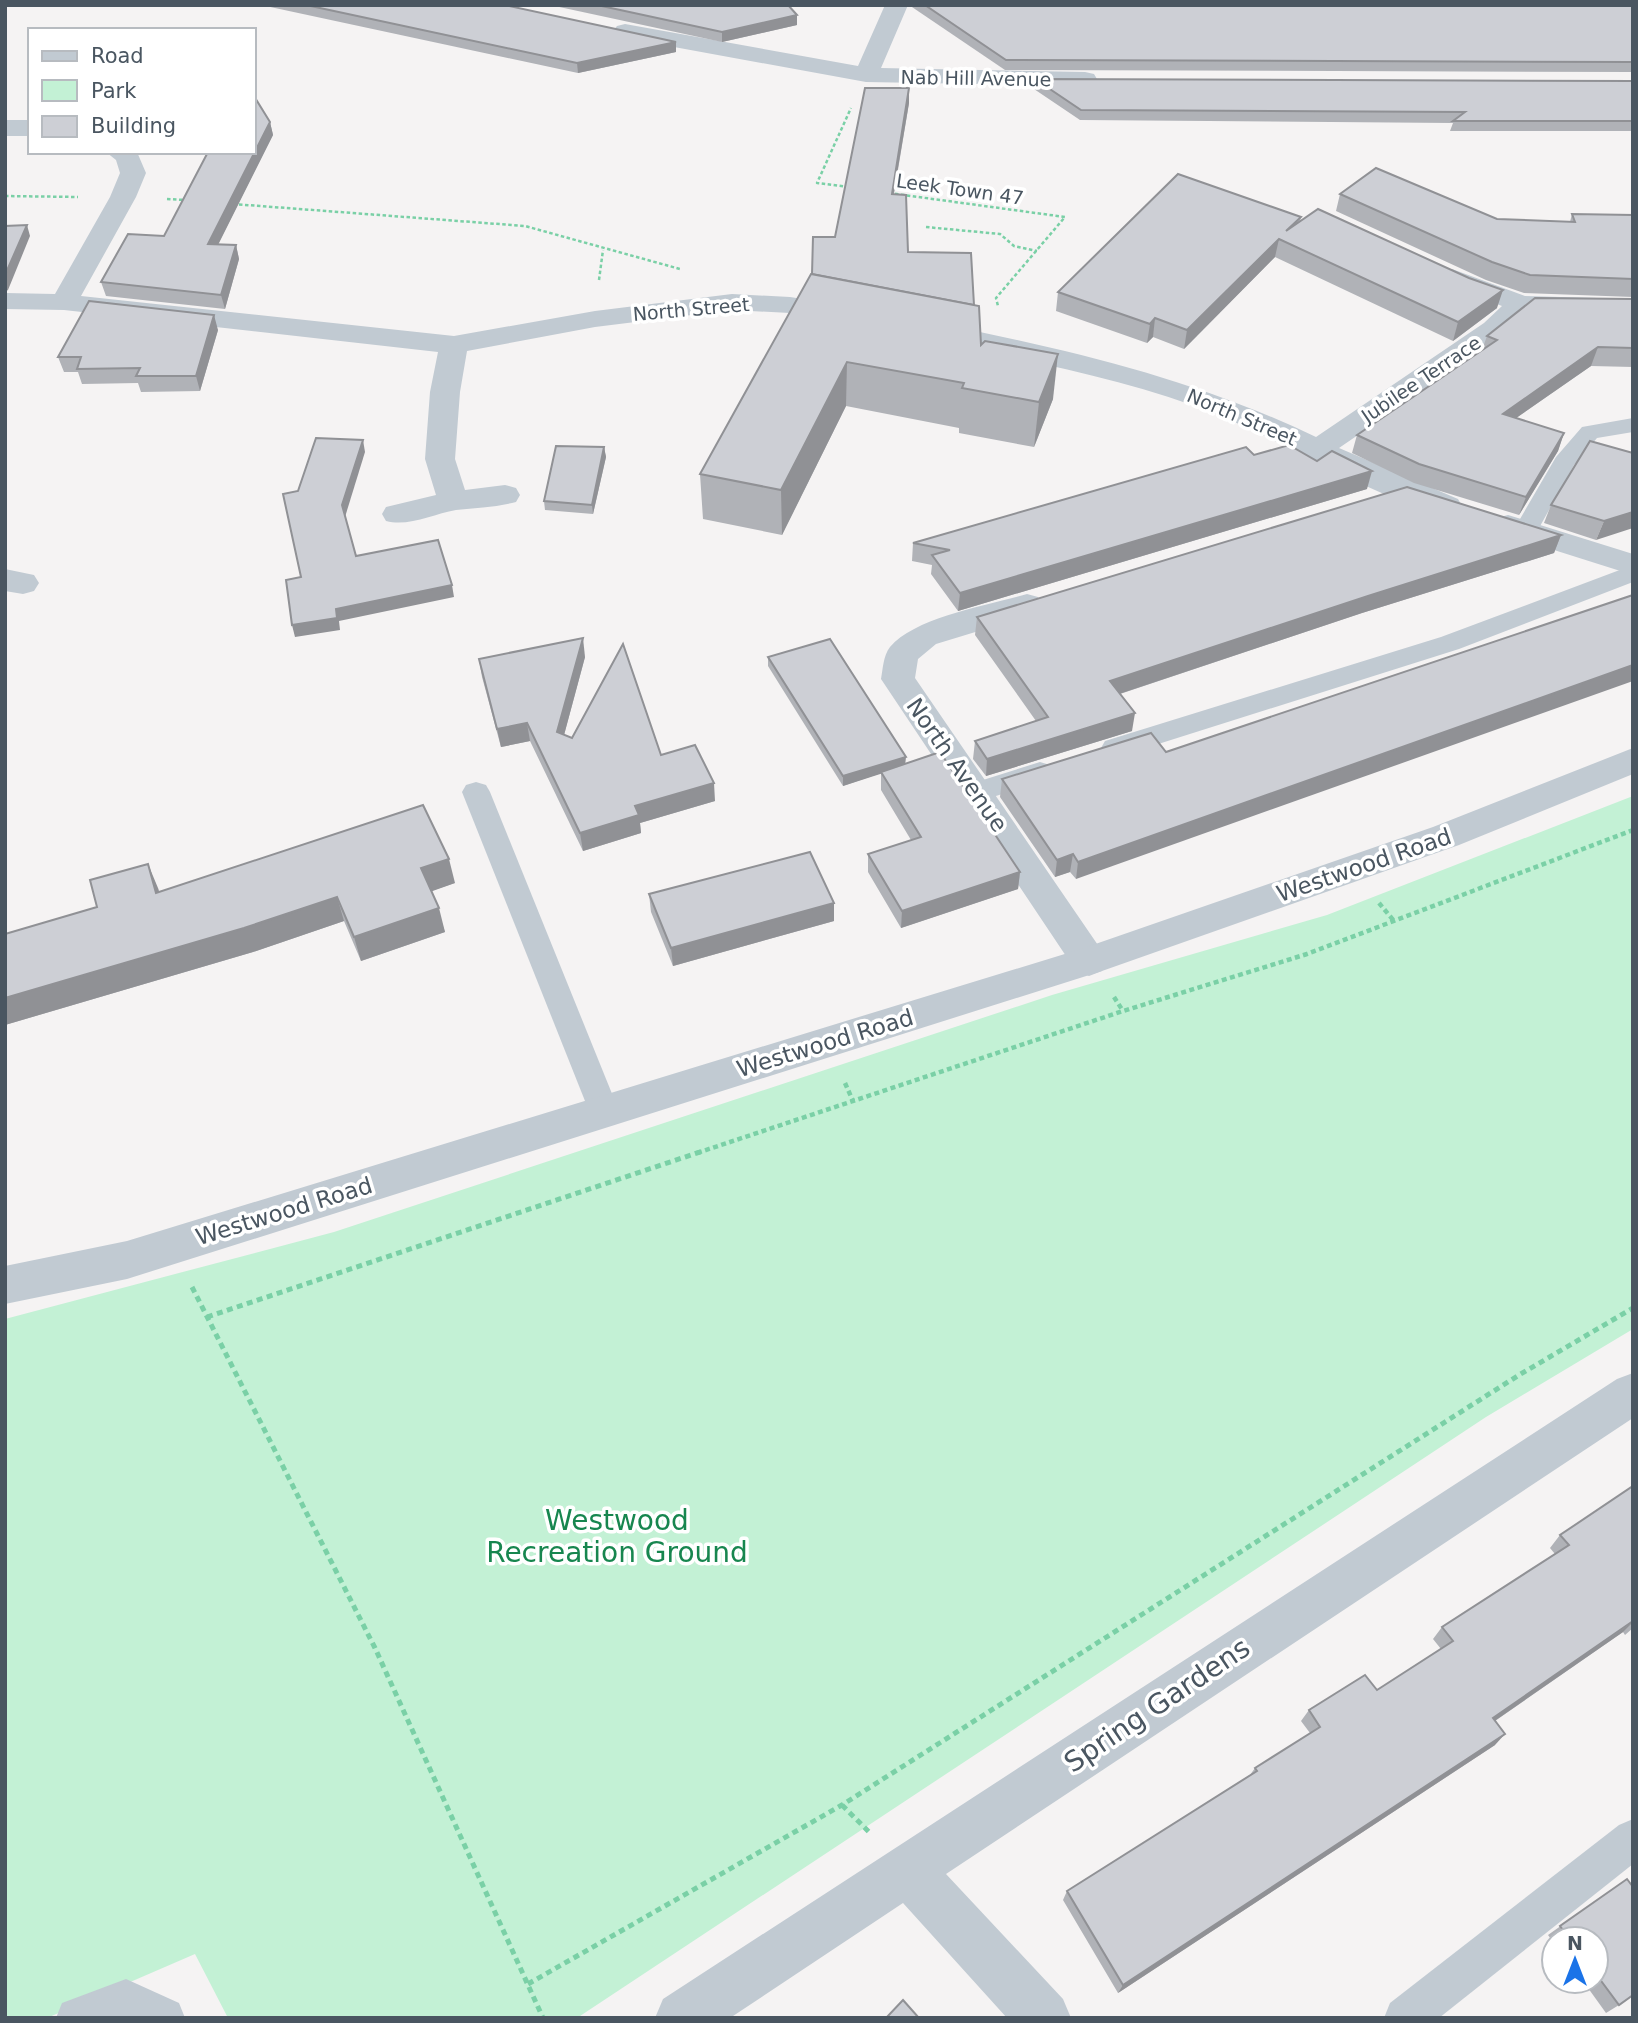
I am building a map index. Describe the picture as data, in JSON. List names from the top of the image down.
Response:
{
  "streets": {
    "street": [
      "Nab Hill Avenue",
      "North Street",
      "Jubilee Terrace",
      "North Avenue",
      "Westwood Road",
      "Spring Gardens"
    ],
    "path": ["Leek Town 47"]
  },
  "crossings": [
    ["Leek Town 47", "North Street"],
    ["North Street", "Jubilee Terrace"],
    ["North Avenue", "Westwood Road"]
  ],
  "parks": ["Westwood Recreation Ground"],
  "legend": ["Road", "Park", "Building"],
  "north": "top"
}
